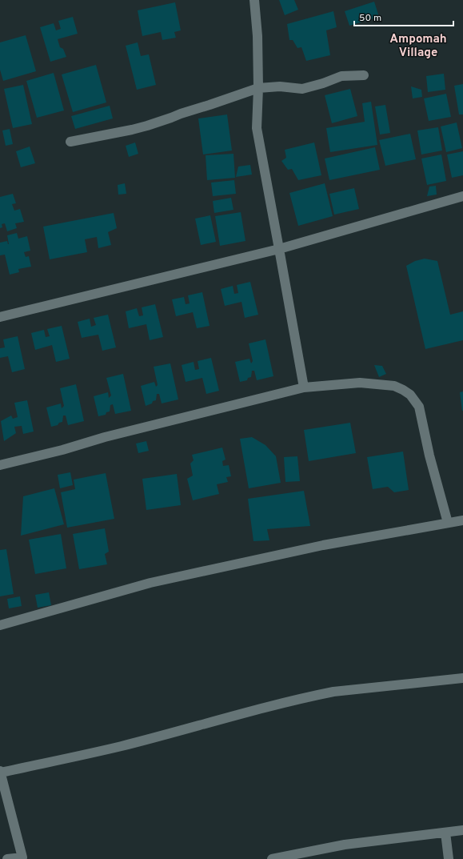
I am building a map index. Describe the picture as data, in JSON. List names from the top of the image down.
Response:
{
  "districts": ["Ampomah Village"],
  "scale_bar": "50 m"
}
